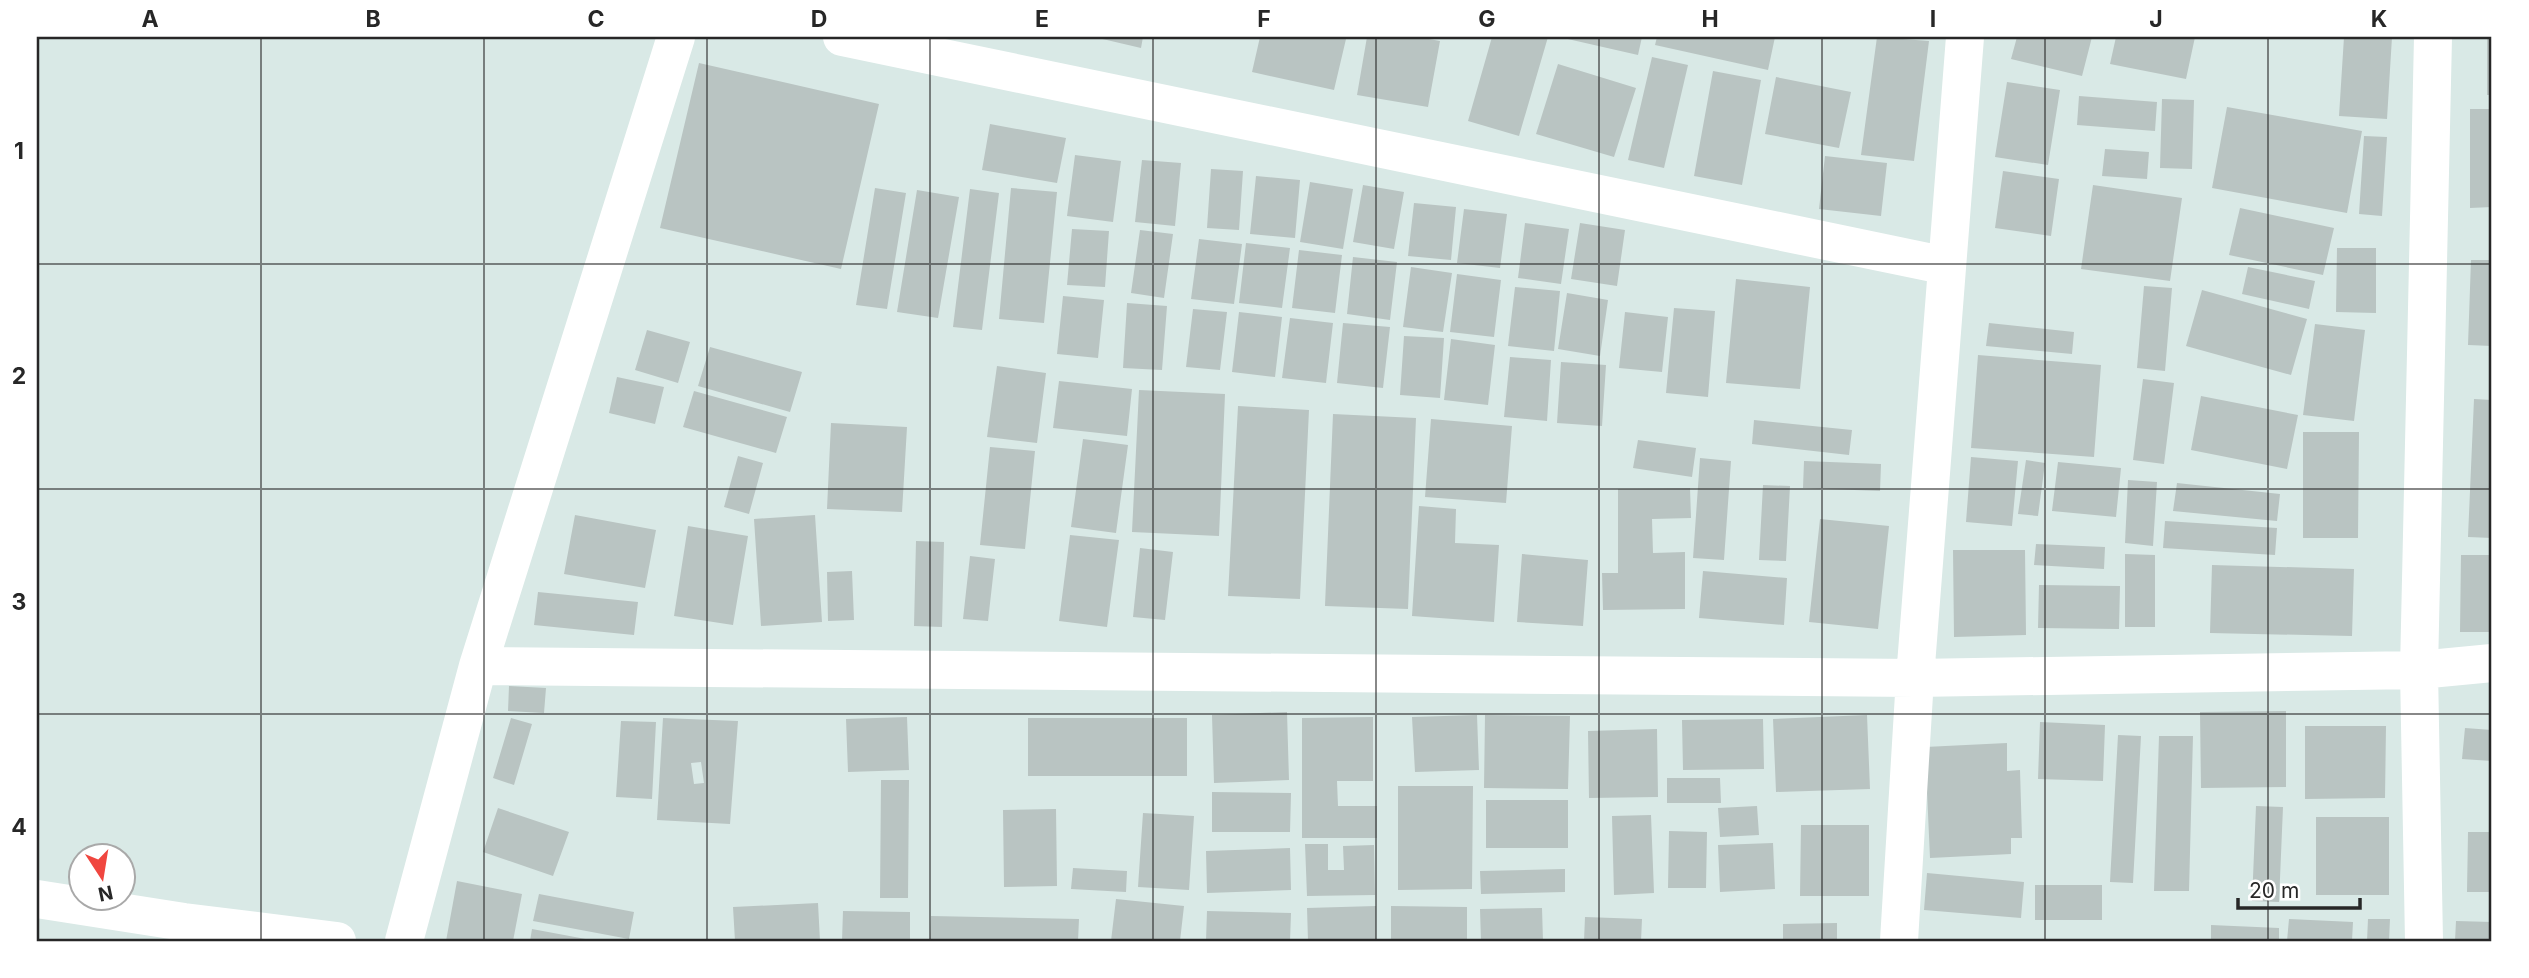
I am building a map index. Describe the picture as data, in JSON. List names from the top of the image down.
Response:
{
  "scale_bar": "20 m",
  "north": "bottom",
  "grid": {
    "columns": [
      "A",
      "B",
      "C",
      "D",
      "E",
      "F",
      "G",
      "H",
      "I",
      "J",
      "K"
    ],
    "rows": [
      "1",
      "2",
      "3",
      "4"
    ]
  }
}
